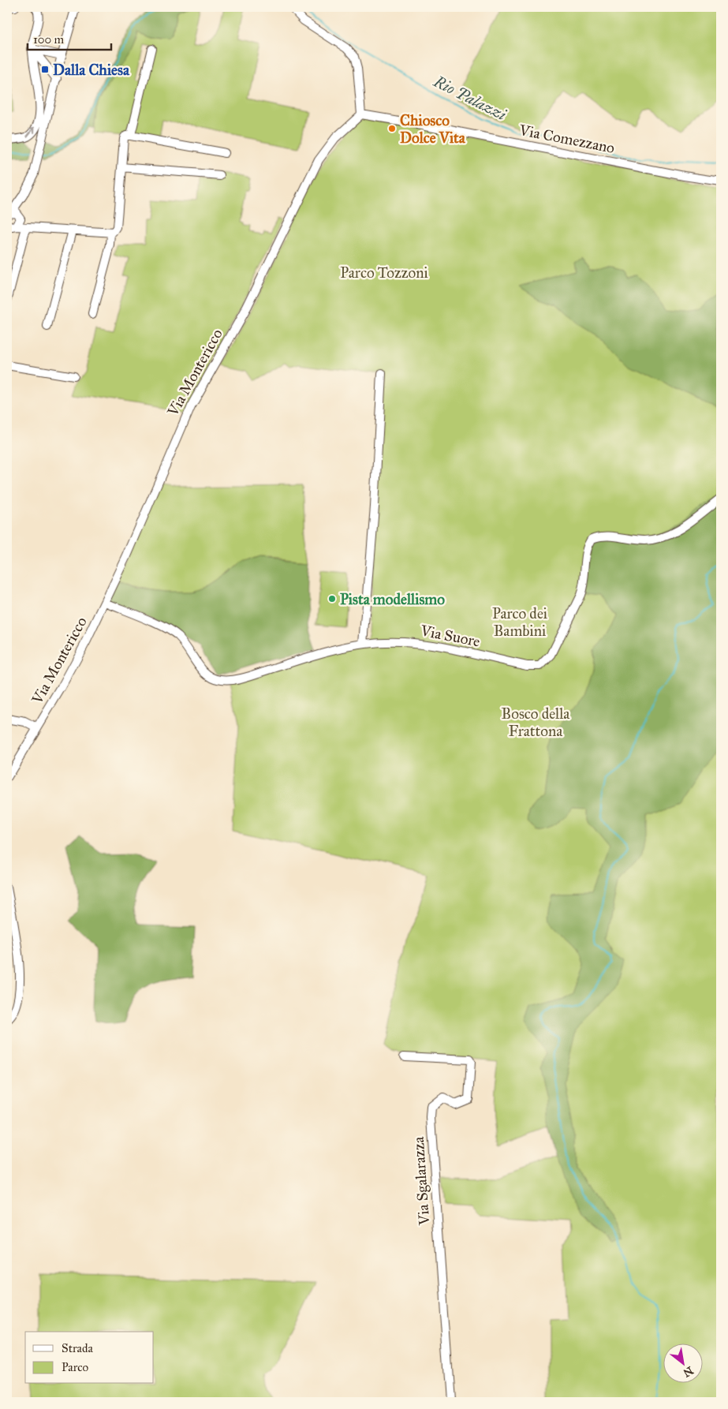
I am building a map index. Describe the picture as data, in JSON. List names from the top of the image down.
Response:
{
  "streets": {
    "street": [
      "Via Comezzano",
      "Via Montericco",
      "Via Suore",
      "Via Sgalarazza"
    ]
  },
  "crossings": [
    ["Via Comezzano", "Via Montericco"],
    ["Via Montericco", "Via Suore"]
  ],
  "water": ["Rio Palazzi"],
  "parks": ["Parco Tozzoni", "Parco dei Bambini", "Bosco della Frattona"],
  "places": {
    "transit": ["Dalla Chiesa"],
    "other": ["Chiosco Dolce Vita", "Pista modellismo"]
  },
  "legend": ["Strada", "Parco"],
  "scale_bar": "100 m",
  "north": "bottom right"
}
